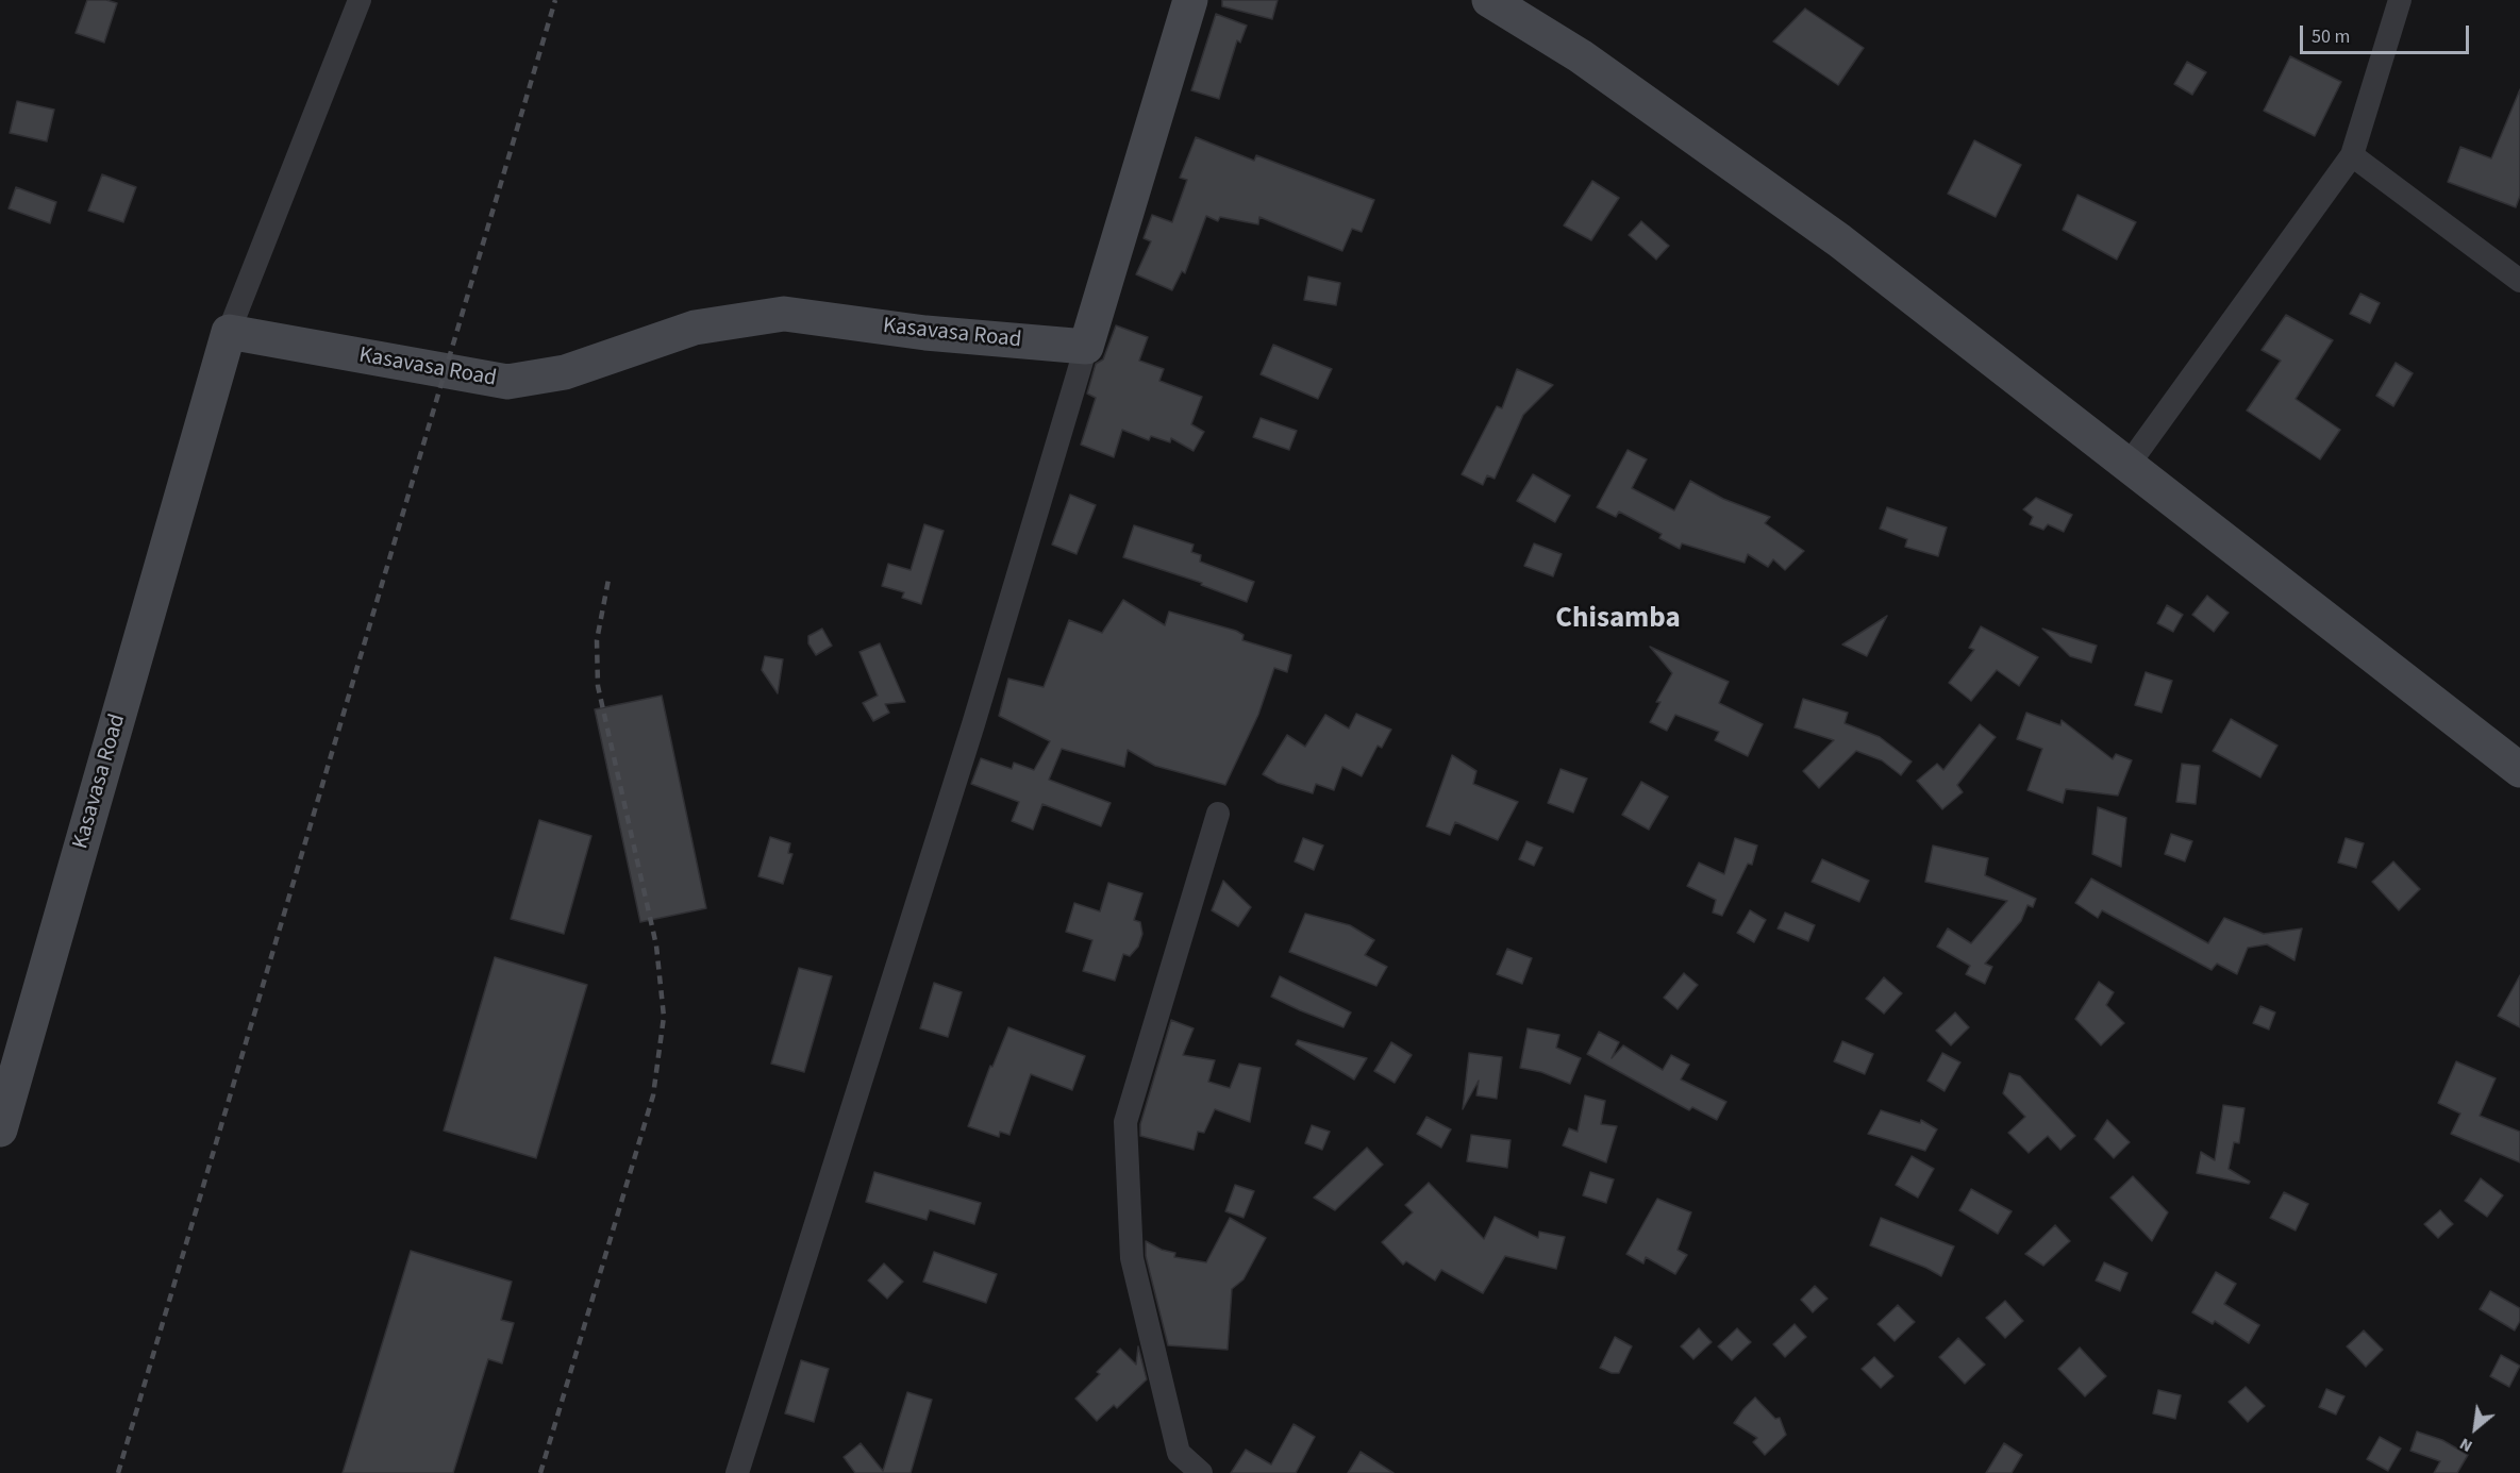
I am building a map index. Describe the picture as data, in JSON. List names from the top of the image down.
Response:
{
  "streets": {
    "street": ["Kasavasa Road"]
  },
  "districts": ["Chisamba"],
  "scale_bar": "50 m",
  "north": "bottom left"
}
